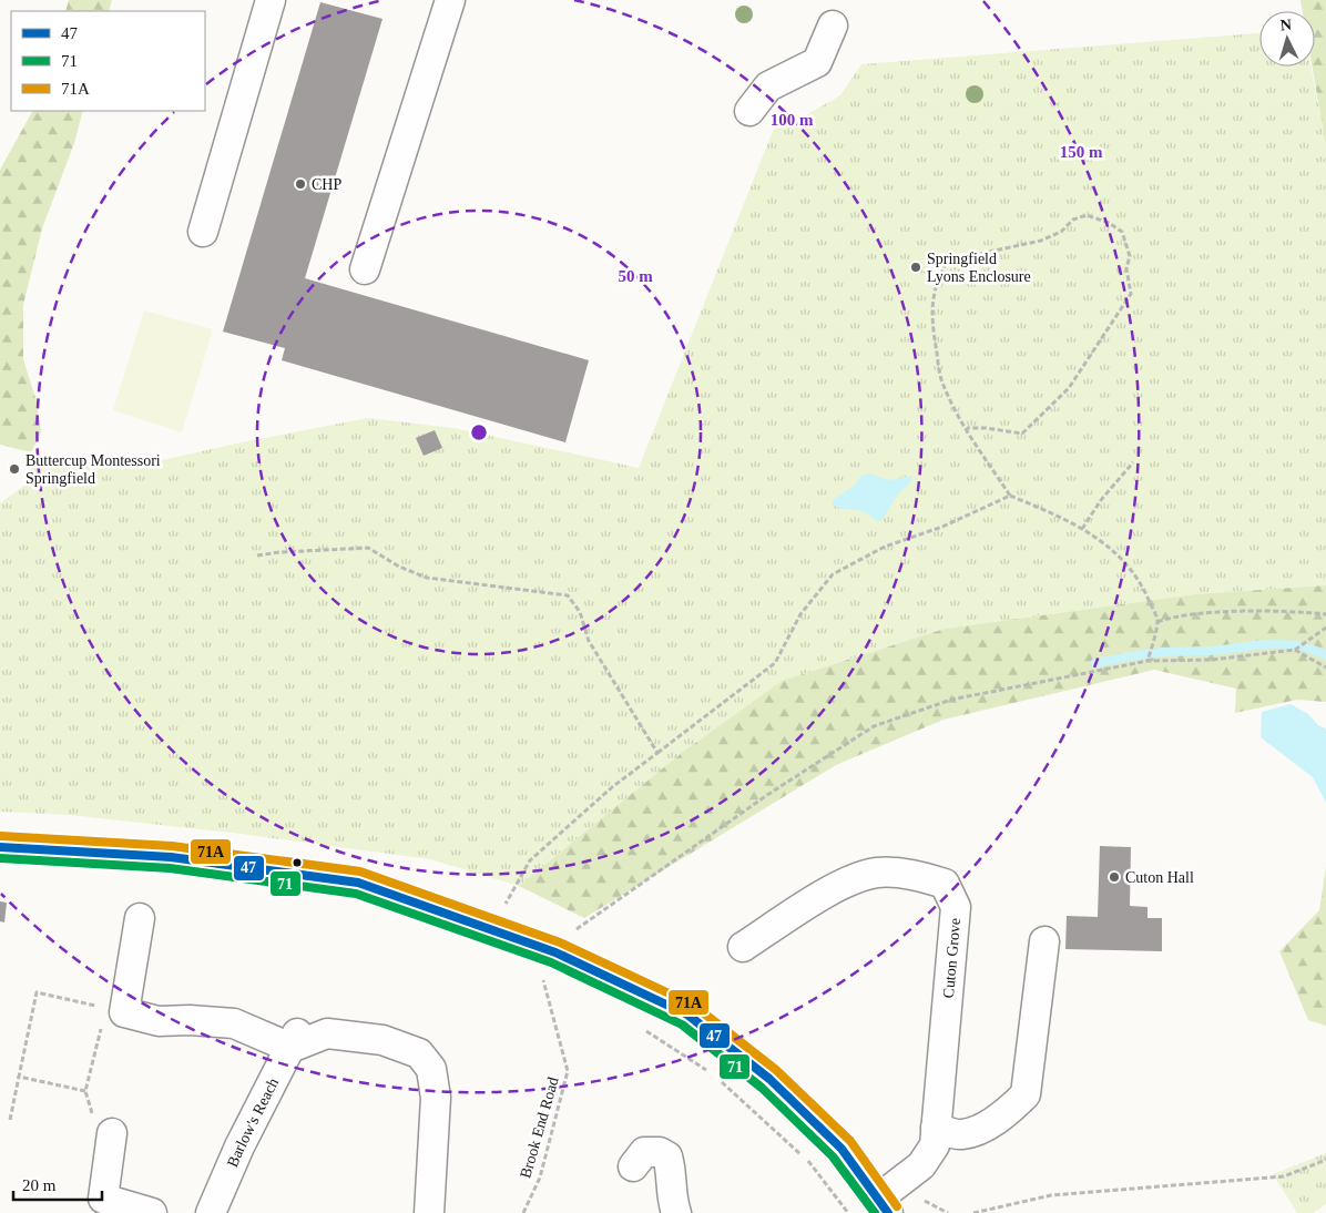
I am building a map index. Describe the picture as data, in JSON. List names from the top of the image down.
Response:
{
  "streets": {
    "street": ["Cuton Grove", "Barlow's Reach"],
    "path": ["Brook End Road"]
  },
  "places": [
    "CHP",
    "Springfield Lyons Enclosure",
    "Buttercup Montessori Springfield",
    "Cuton Hall"
  ],
  "lines": ["transit line 71A", "transit line 47", "transit line 71"],
  "legend": ["47", "71", "71A"],
  "scale_bar": "20 m",
  "north": "top",
  "rings": ["100 m", "150 m", "50 m"]
}
